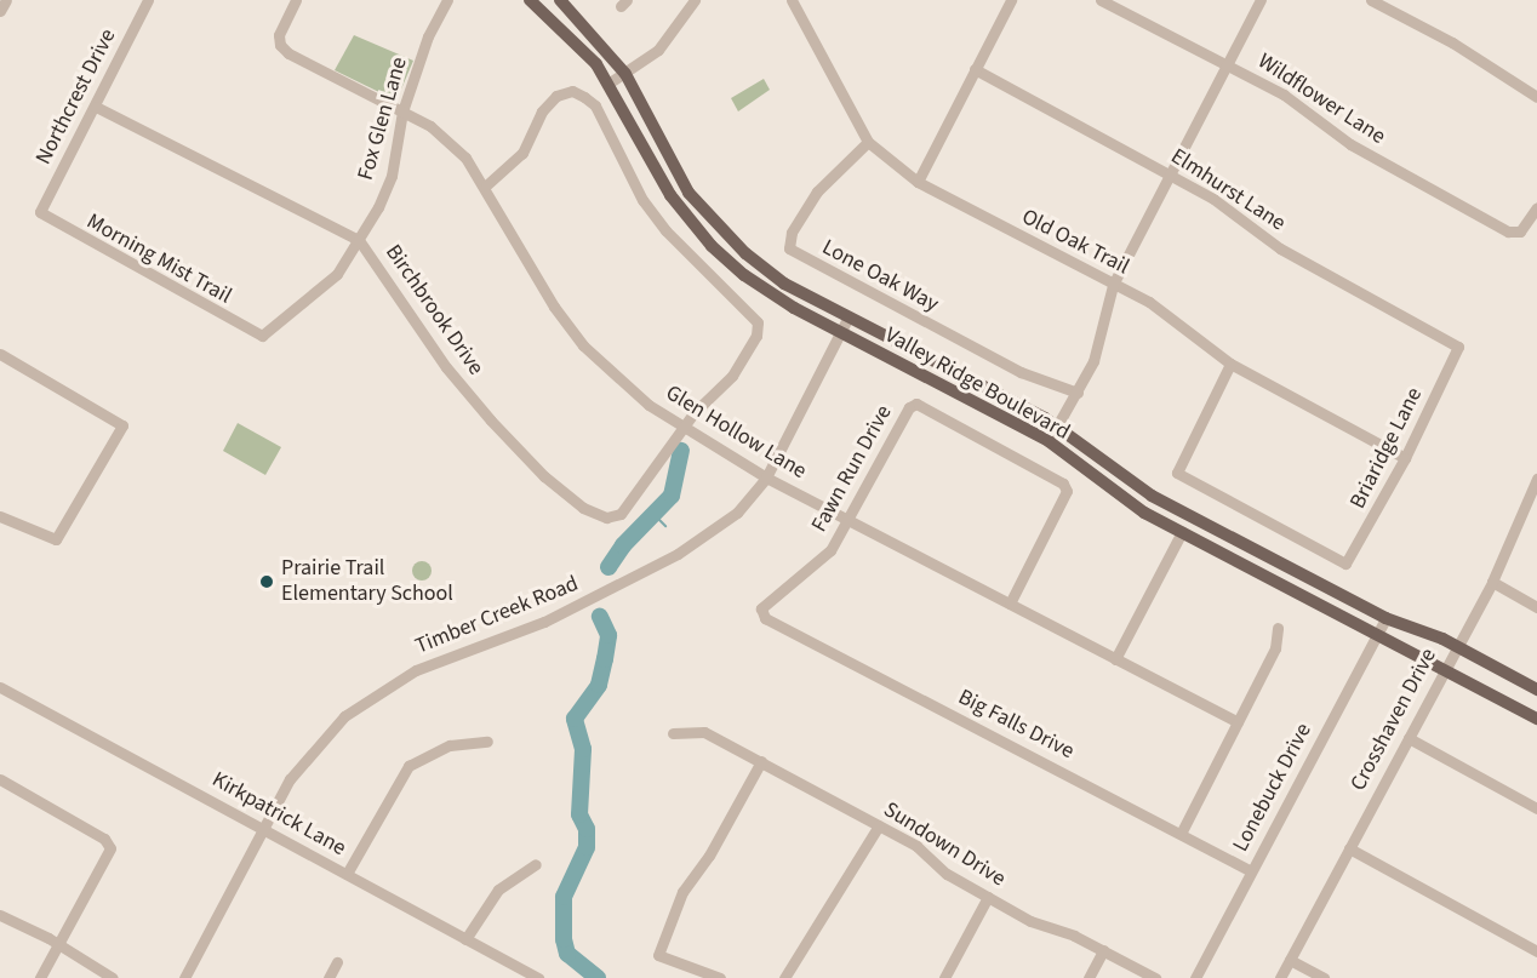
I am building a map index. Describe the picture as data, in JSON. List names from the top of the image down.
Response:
{
  "streets": {
    "main road": ["Valley Ridge Boulevard"],
    "street": [
      "Northcrest Drive",
      "Wildflower Lane",
      "Fox Glen Lane",
      "Elmhurst Lane",
      "Old Oak Trail",
      "Morning Mist Trail",
      "Lone Oak Way",
      "Birchbrook Drive",
      "Glen Hollow Lane",
      "Briaridge Lane",
      "Fawn Run Drive",
      "Timber Creek Road",
      "Crosshaven Drive",
      "Big Falls Drive",
      "Lonebuck Drive",
      "Kirkpatrick Lane",
      "Sundown Drive"
    ]
  },
  "crossings": [
    ["Northcrest Drive", "Morning Mist Trail"],
    ["Northcrest Drive", "Birchbrook Drive"],
    ["Fox Glen Lane", "Morning Mist Trail"],
    ["Fox Glen Lane", "Birchbrook Drive"],
    ["Fox Glen Lane", "Glen Hollow Lane"],
    ["Elmhurst Lane", "Briaridge Lane"],
    ["Old Oak Trail", "Lone Oak Way"],
    ["Old Oak Trail", "Briaridge Lane"],
    ["Birchbrook Drive", "Glen Hollow Lane"],
    ["Valley Ridge Boulevard", "Timber Creek Road"],
    ["Valley Ridge Boulevard", "Crosshaven Drive"],
    ["Valley Ridge Boulevard", "Lonebuck Drive"],
    ["Glen Hollow Lane", "Fawn Run Drive"],
    ["Glen Hollow Lane", "Timber Creek Road"],
    ["Fawn Run Drive", "Big Falls Drive"],
    ["Timber Creek Road", "Kirkpatrick Lane"],
    ["Big Falls Drive", "Lonebuck Drive"]
  ],
  "places": ["Prairie Trail Elementary School"]
}
